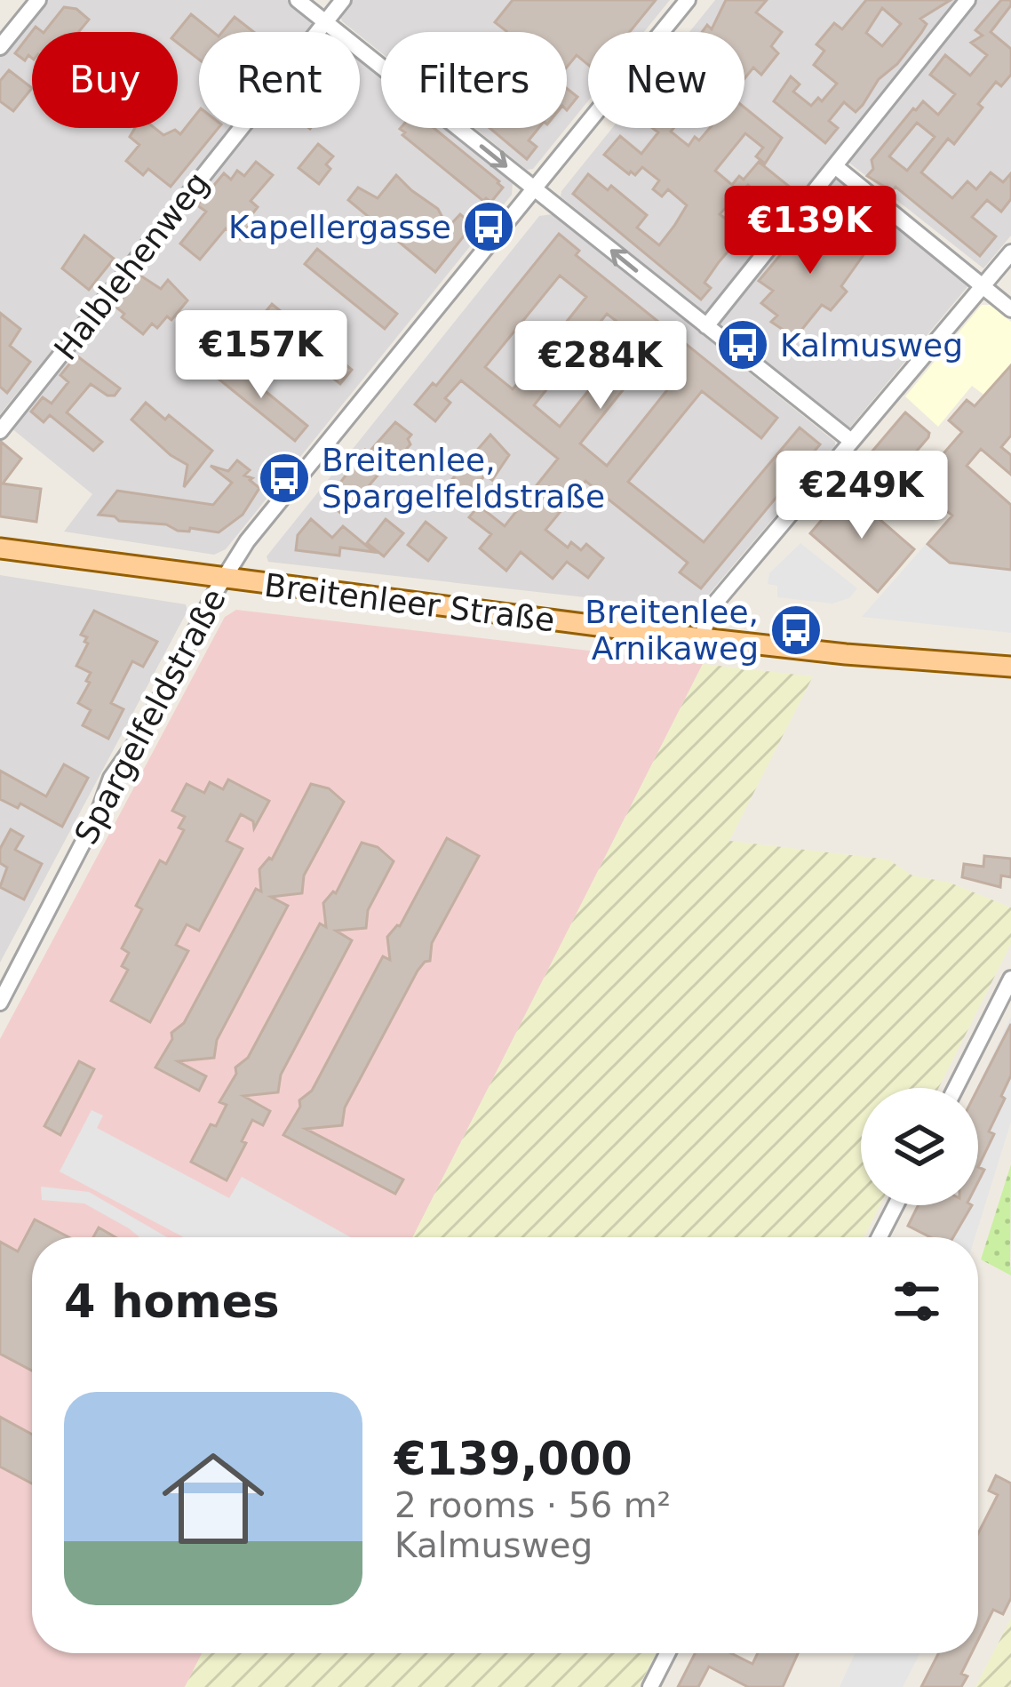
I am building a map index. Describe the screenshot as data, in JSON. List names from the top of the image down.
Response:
{
  "streets": {
    "main road": ["Breitenleer Straße"],
    "street": ["Halblehenweg", "Spargelfeldstraße"]
  },
  "crossings": [
    ["Breitenleer Straße", "Spargelfeldstraße"]
  ],
  "places": {
    "bus stop": [
      "Kapellergasse",
      "Kalmusweg",
      "Breitenlee, Spargelfeldstraße",
      "Breitenlee, Arnikaweg"
    ]
  },
  "page": {
    "chip": [
      "Buy",
      "Rent",
      "Filters",
      "New"
    ],
    "price": [
      "€139K",
      "€157K",
      "€284K",
      "€249K"
    ],
    "heading": "4 homes",
    "list": [
      {
        "name": "€139,000",
        "note": "2 rooms · 56 m² · Kalmusweg"
      }
    ]
  }
}
